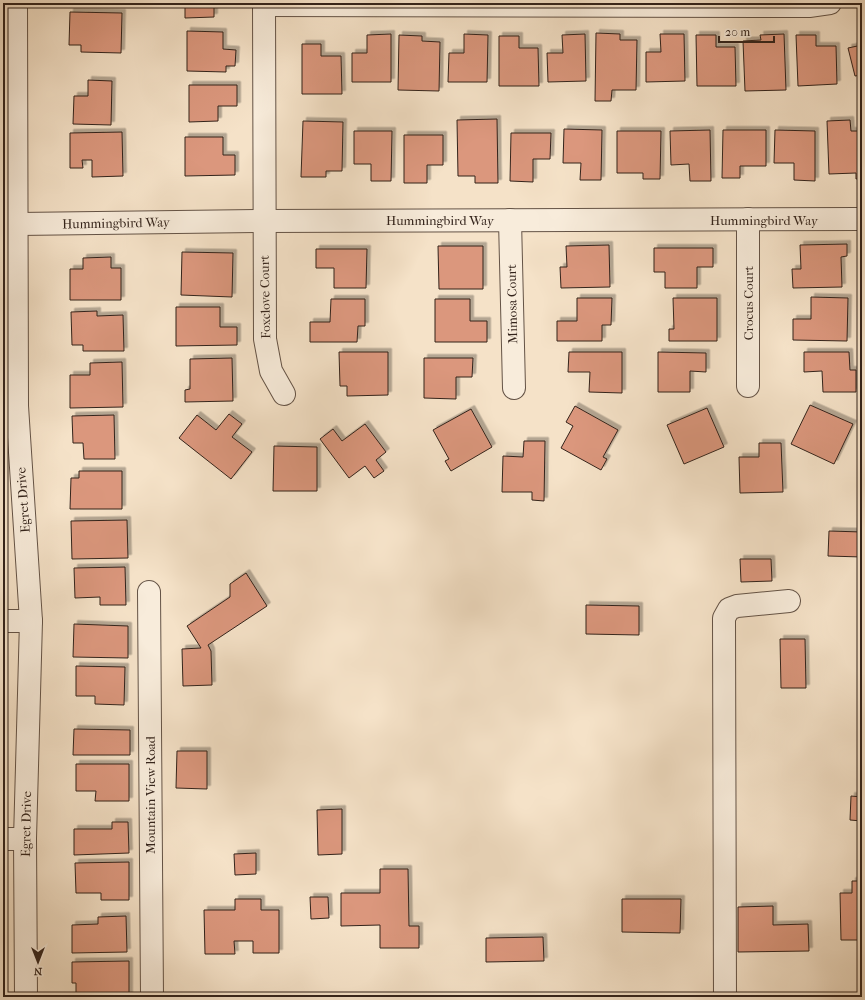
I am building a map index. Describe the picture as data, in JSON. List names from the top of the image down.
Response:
{
  "streets": {
    "street": [
      "Hummingbird Way",
      "Foxclove Court",
      "Crocus Court",
      "Mimosa Court",
      "Egret Drive",
      "Mountain View Road"
    ]
  },
  "crossings": [
    ["Hummingbird Way", "Foxclove Court"],
    ["Hummingbird Way", "Crocus Court"],
    ["Hummingbird Way", "Mimosa Court"],
    ["Hummingbird Way", "Egret Drive"]
  ],
  "scale_bar": "20 m",
  "north": "bottom"
}
